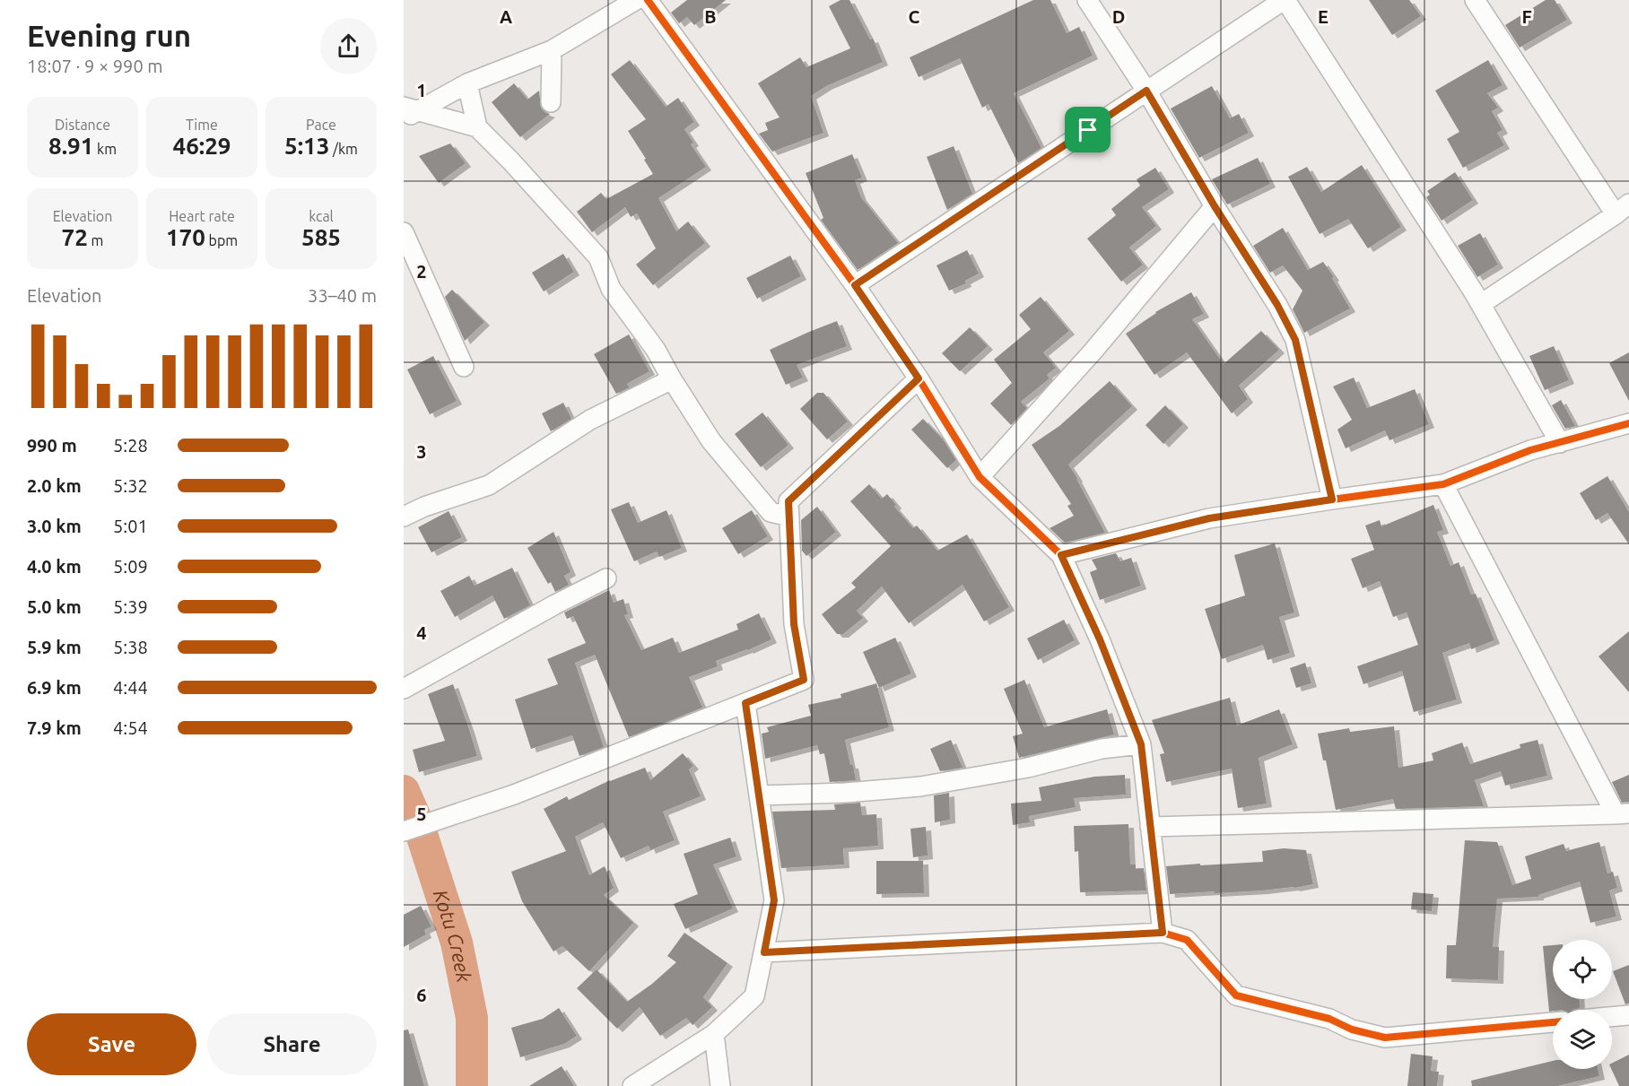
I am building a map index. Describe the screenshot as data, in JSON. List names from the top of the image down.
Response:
{
  "water": ["Kotu Creek"],
  "page": {
    "heading": ["Evening run", "18:07 · 9 × 990 m"],
    "stats": [
      ["Distance", "8.91 km"],
      ["Time", "46:29"],
      ["Pace", "5:13 /km"],
      ["Elevation", "72 m"],
      ["Heart rate", "170 bpm"],
      ["kcal", "585"]
    ],
    "chart": ["Elevation", "33–40 m"],
    "list": [
      {
        "name": "990 m",
        "note": "5:28"
      },
      {
        "name": "2.0 km",
        "note": "5:32"
      },
      {
        "name": "3.0 km",
        "note": "5:01"
      },
      {
        "name": "4.0 km",
        "note": "5:09"
      },
      {
        "name": "5.0 km",
        "note": "5:39"
      },
      {
        "name": "5.9 km",
        "note": "5:38"
      },
      {
        "name": "6.9 km",
        "note": "4:44"
      },
      {
        "name": "7.9 km",
        "note": "4:54"
      }
    ],
    "buttons": ["Save", "Share"]
  },
  "grid": {
    "columns": [
      "A",
      "B",
      "C",
      "D",
      "E",
      "F"
    ],
    "rows": [
      "1",
      "2",
      "3",
      "4",
      "5",
      "6"
    ]
  }
}
